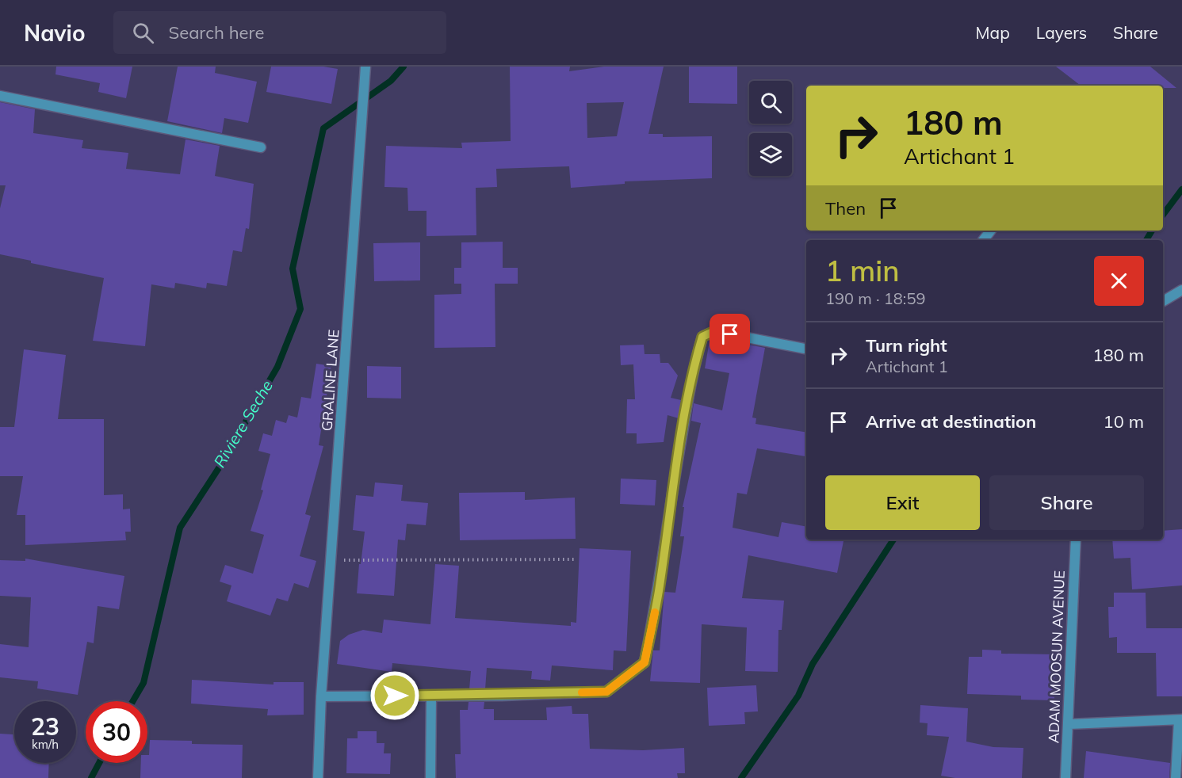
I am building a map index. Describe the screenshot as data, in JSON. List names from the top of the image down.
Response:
{
  "streets": {
    "street": ["GRALINE LANE", "ADAM MOOSUN AVENUE"]
  },
  "water": ["Riviere Seche"],
  "page": {
    "header": "Navio",
    "search": "Search here",
    "nav": ["Map", "Layers", "Share"],
    "turn": ["180 m", "Artichant 1"],
    "then": "Then",
    "heading": ["1 min", "190 m · 18:59"],
    "list": [
      {
        "name": "Turn right",
        "note": "Artichant 1",
        "value": "180 m"
      },
      {
        "name": "Arrive at destination",
        "value": "10 m"
      }
    ],
    "buttons": ["Exit", "Share"],
    "speed": "23 km/h",
    "limit": "30"
  }
}
